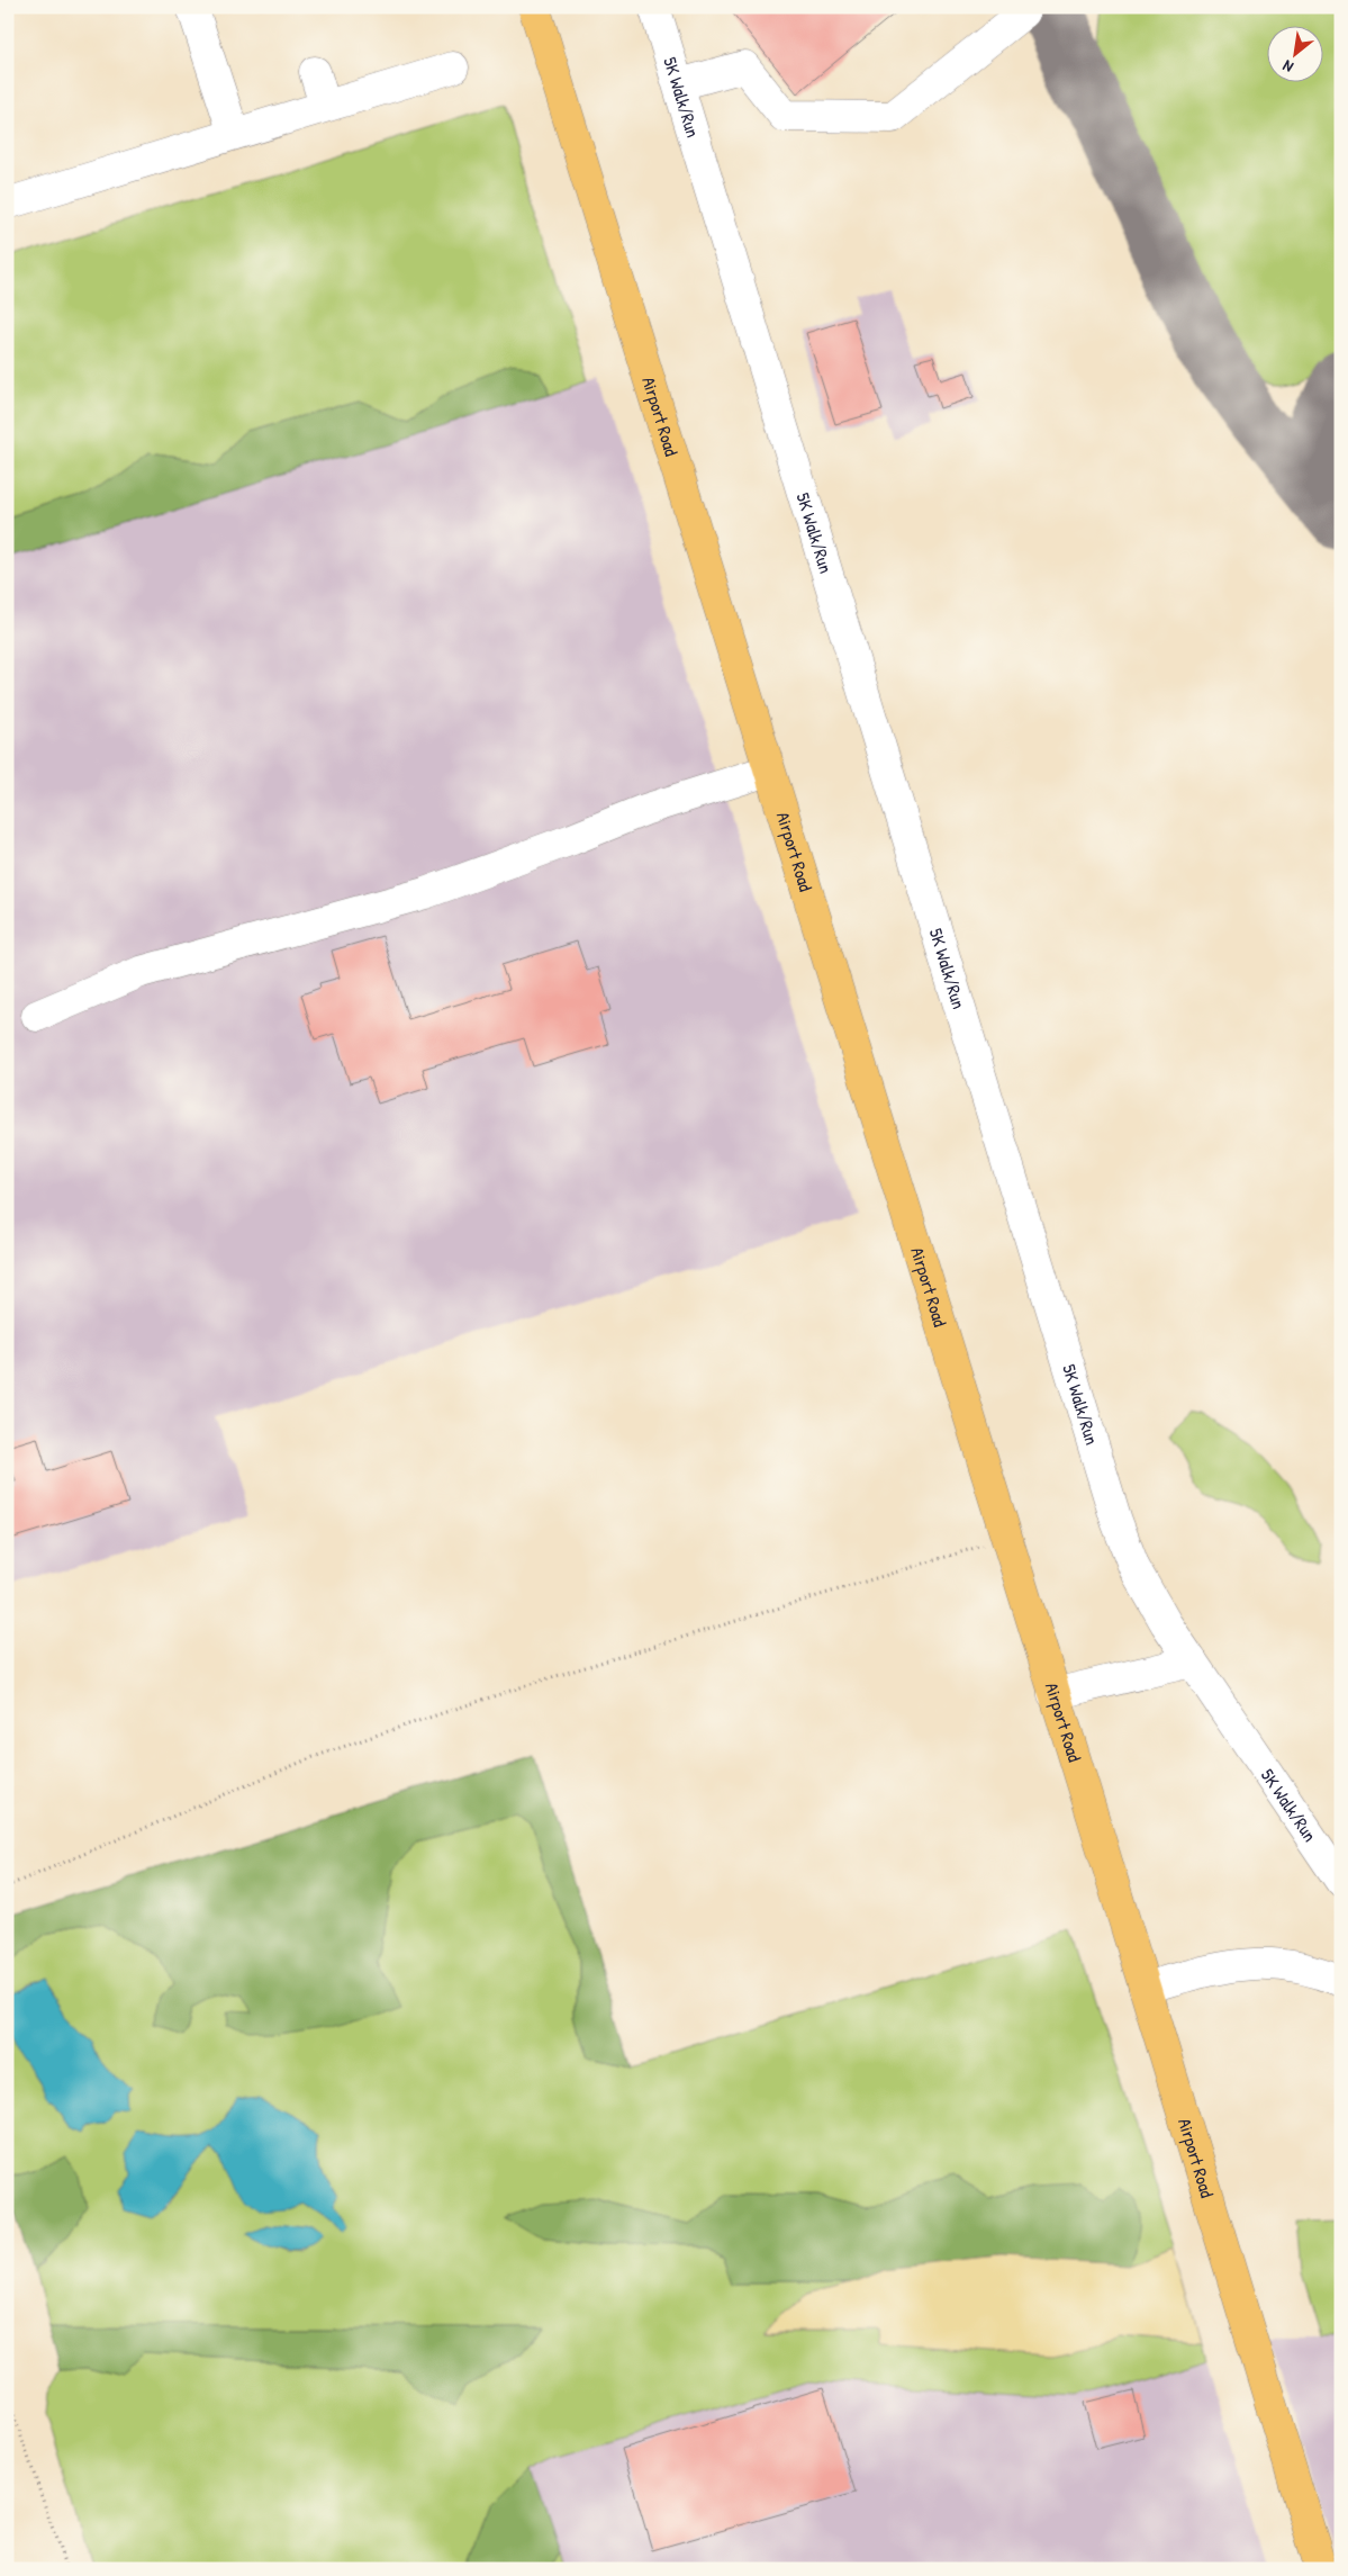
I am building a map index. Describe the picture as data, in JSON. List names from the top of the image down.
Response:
{
  "streets": {
    "main road": ["Airport Road"],
    "lane": ["5K Walk/Run"]
  },
  "north": "bottom left"
}
